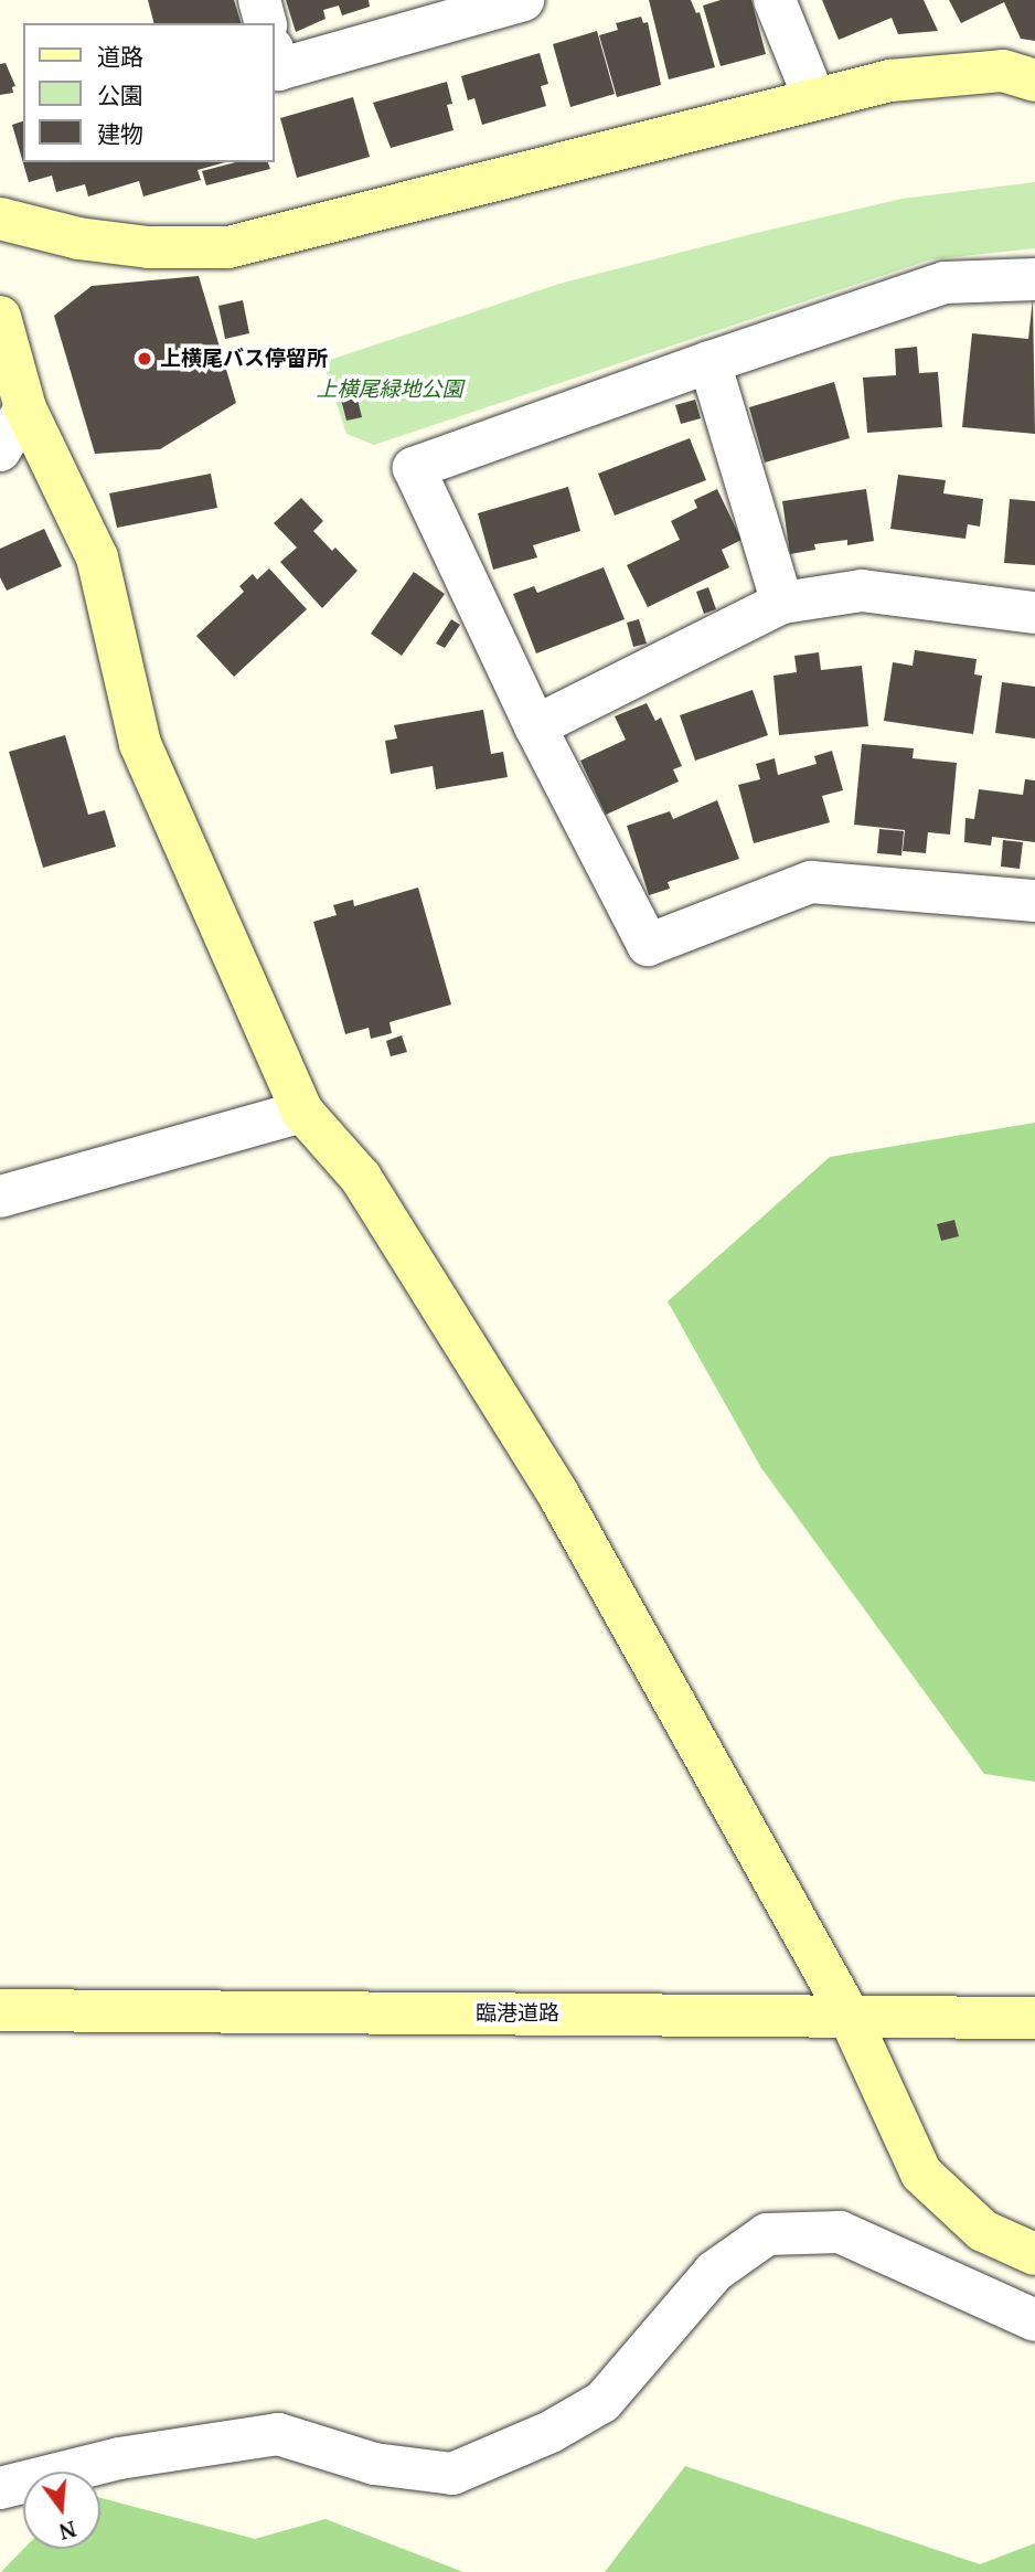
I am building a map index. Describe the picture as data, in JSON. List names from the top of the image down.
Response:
{
  "streets": {
    "street": ["臨港道路"]
  },
  "parks": ["上横尾緑地公園"],
  "places": ["上横尾バス停留所"],
  "legend": ["道路", "公園", "建物"],
  "north": "bottom"
}
